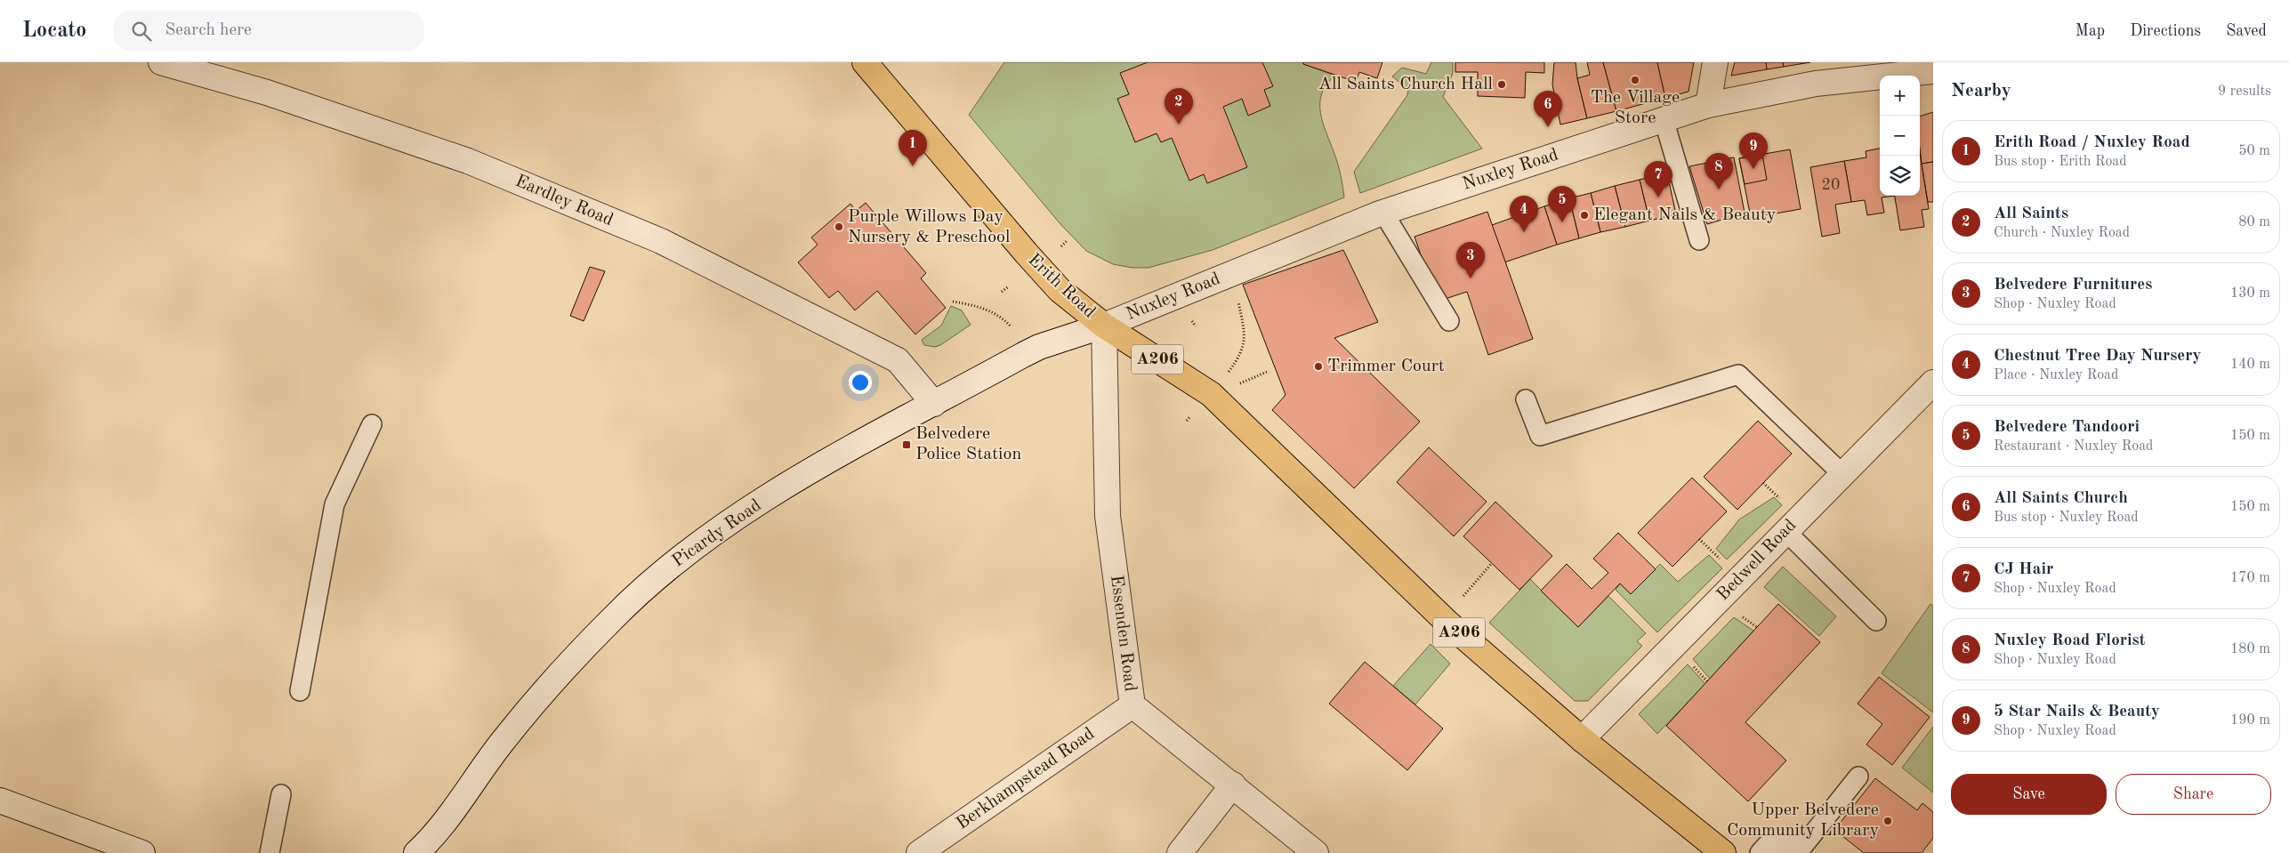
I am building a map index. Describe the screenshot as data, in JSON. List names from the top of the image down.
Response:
{
  "streets": {
    "main road": ["Erith Road", "A206"],
    "street": [
      "Nuxley Road",
      "Eardley Road",
      "Picardy Road",
      "Bedwell Road",
      "Essenden Road",
      "Berkhampstead Road"
    ]
  },
  "crossings": [
    ["Nuxley Road", "Erith Road"],
    ["Nuxley Road", "A206"],
    ["Nuxley Road", "Picardy Road"],
    ["Nuxley Road", "Essenden Road"],
    ["Eardley Road", "Picardy Road"],
    ["Erith Road", "A206"],
    ["Erith Road", "Picardy Road"],
    ["Erith Road", "Essenden Road"],
    ["A206", "Picardy Road"],
    ["A206", "Bedwell Road"],
    ["A206", "Essenden Road"],
    ["Picardy Road", "Essenden Road"],
    ["Essenden Road", "Berkhampstead Road"]
  ],
  "places": {
    "other": [
      "The Village Store",
      "All Saints Church Hall",
      "Elegant Nails & Beauty",
      "Purple Willows Day Nursery & Preschool",
      "Trimmer Court",
      "Upper Belvedere Community Library"
    ],
    "transit": ["Belvedere Police Station"]
  },
  "house_numbers": ["20"],
  "page": {
    "header": "Locato",
    "search": "Search here",
    "nav": ["Map", "Directions", "Saved"],
    "heading": ["Nearby", "9 results"],
    "map_buttons": ["+", "−"],
    "pins": [
      "2",
      "6",
      "1",
      "9",
      "8",
      "7",
      "5",
      "4",
      "3"
    ],
    "list": [
      {
        "mark": "1",
        "name": "Erith Road / Nuxley Road",
        "note": "Bus stop · Erith Road",
        "value": "50 m"
      },
      {
        "mark": "2",
        "name": "All Saints",
        "note": "Church · Nuxley Road",
        "value": "80 m"
      },
      {
        "mark": "3",
        "name": "Belvedere Furnitures",
        "note": "Shop · Nuxley Road",
        "value": "130 m"
      },
      {
        "mark": "4",
        "name": "Chestnut Tree Day Nursery",
        "note": "Place · Nuxley Road",
        "value": "140 m"
      },
      {
        "mark": "5",
        "name": "Belvedere Tandoori",
        "note": "Restaurant · Nuxley Road",
        "value": "150 m"
      },
      {
        "mark": "6",
        "name": "All Saints Church",
        "note": "Bus stop · Nuxley Road",
        "value": "150 m"
      },
      {
        "mark": "7",
        "name": "CJ Hair",
        "note": "Shop · Nuxley Road",
        "value": "170 m"
      },
      {
        "mark": "8",
        "name": "Nuxley Road Florist",
        "note": "Shop · Nuxley Road",
        "value": "180 m"
      },
      {
        "mark": "9",
        "name": "5 Star Nails & Beauty",
        "note": "Shop · Nuxley Road",
        "value": "190 m"
      }
    ],
    "buttons": ["Save", "Share"]
  }
}
